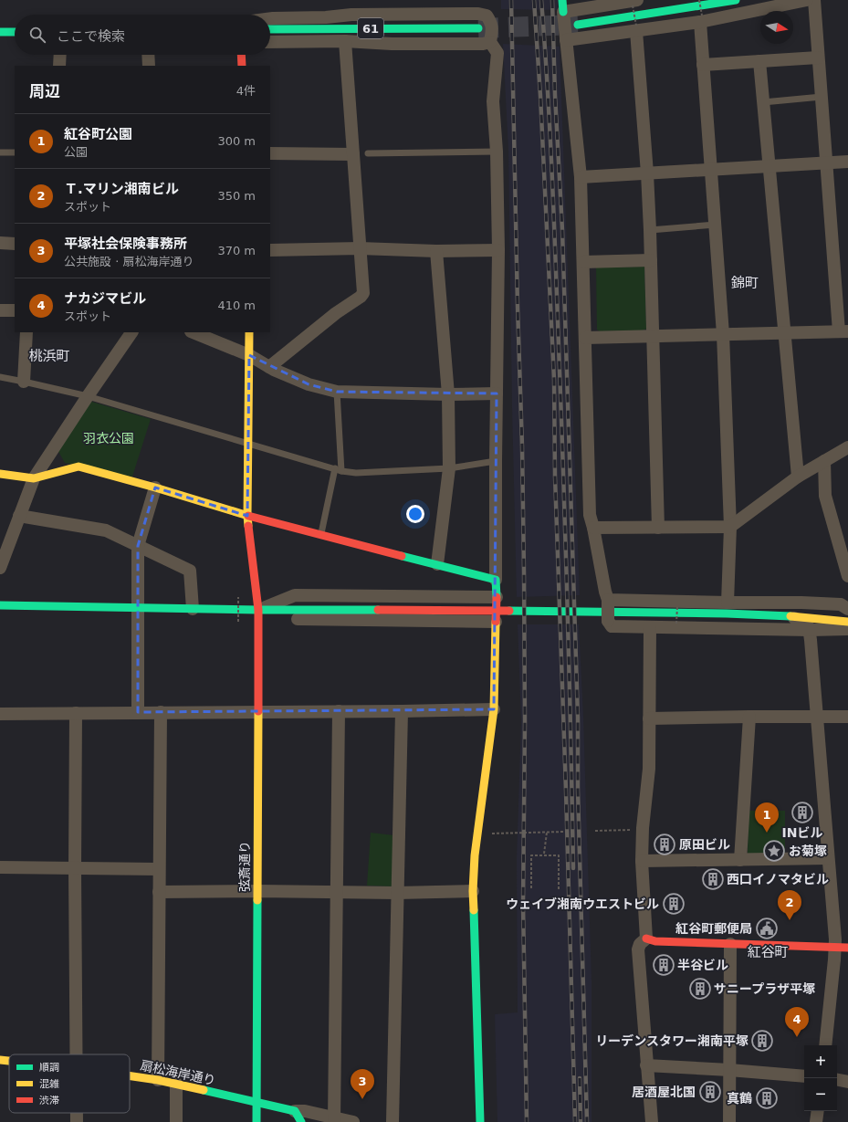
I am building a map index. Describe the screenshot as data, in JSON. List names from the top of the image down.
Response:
{
  "streets": {
    "street": ["61", "弦斎通り", "扇松海岸通り"]
  },
  "crossings": [
    ["弦斎通り", "扇松海岸通り"]
  ],
  "districts": ["錦町", "桃浜町", "紅谷町"],
  "parks": ["羽衣公園"],
  "places": {
    "building": [
      "INビル",
      "原田ビル",
      "西口イノマタビル",
      "ウェイブ湘南ウエストビル",
      "半谷ビル",
      "サニープラザ平塚",
      "リーデンスタワー湘南平塚",
      "居酒屋北国",
      "真鶴"
    ],
    "place": ["お菊塚"],
    "public building": ["紅谷町郵便局"]
  },
  "legend": ["順調", "混雑", "渋滞"],
  "north": "right",
  "page": {
    "search": "ここで検索",
    "heading": ["周辺", "4件"],
    "list": [
      {
        "mark": "1",
        "name": "紅谷町公園",
        "note": "公園",
        "value": "300 m"
      },
      {
        "mark": "2",
        "name": "Ｔ.マリン湘南ビル",
        "note": "スポット",
        "value": "350 m"
      },
      {
        "mark": "3",
        "name": "平塚社会保険事務所",
        "note": "公共施設 · 扇松海岸通り",
        "value": "370 m"
      },
      {
        "mark": "4",
        "name": "ナカジマビル",
        "note": "スポット",
        "value": "410 m"
      }
    ],
    "pins": [
      "1",
      "2",
      "4",
      "3"
    ],
    "map_buttons": ["+", "−"]
  }
}
